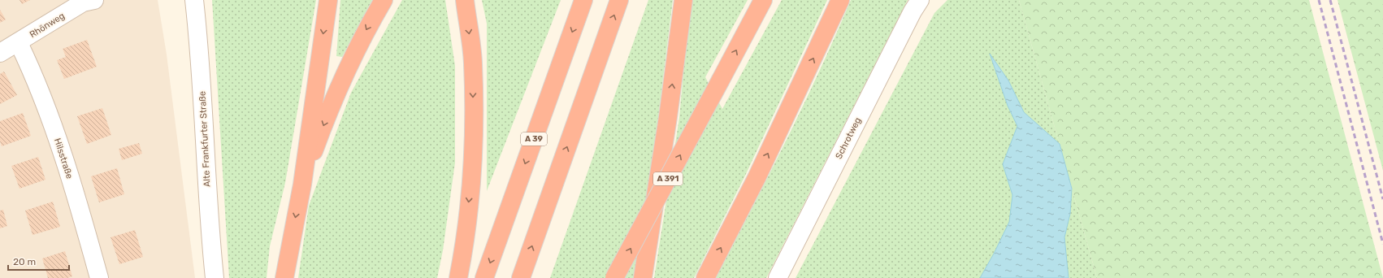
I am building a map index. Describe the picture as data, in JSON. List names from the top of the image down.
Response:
{
  "streets": {
    "highway": ["A 39", "A 391"],
    "street": [
      "Rhönweg",
      "Schrotweg",
      "Alte Frankfurter Straße",
      "Hilsstraße"
    ]
  },
  "crossings": [
    ["Rhönweg", "Hilsstraße"]
  ],
  "scale_bar": "20 m"
}
